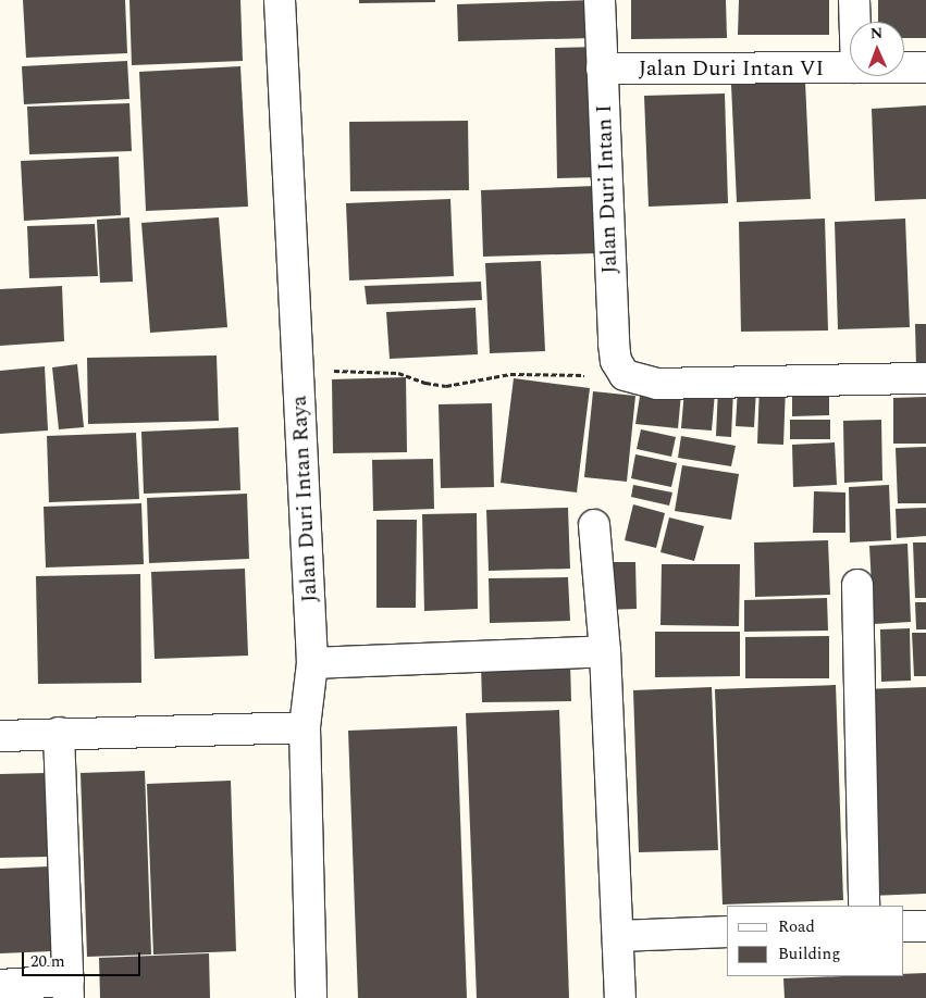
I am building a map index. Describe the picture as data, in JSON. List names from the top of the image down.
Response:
{
  "streets": {
    "street": ["Jalan Duri Intan VI", "Jalan Duri Intan I", "Jalan Duri Intan Raya"]
  },
  "crossings": [
    ["Jalan Duri Intan VI", "Jalan Duri Intan I"]
  ],
  "legend": ["Road", "Building"],
  "scale_bar": "20 m",
  "north": "top"
}
